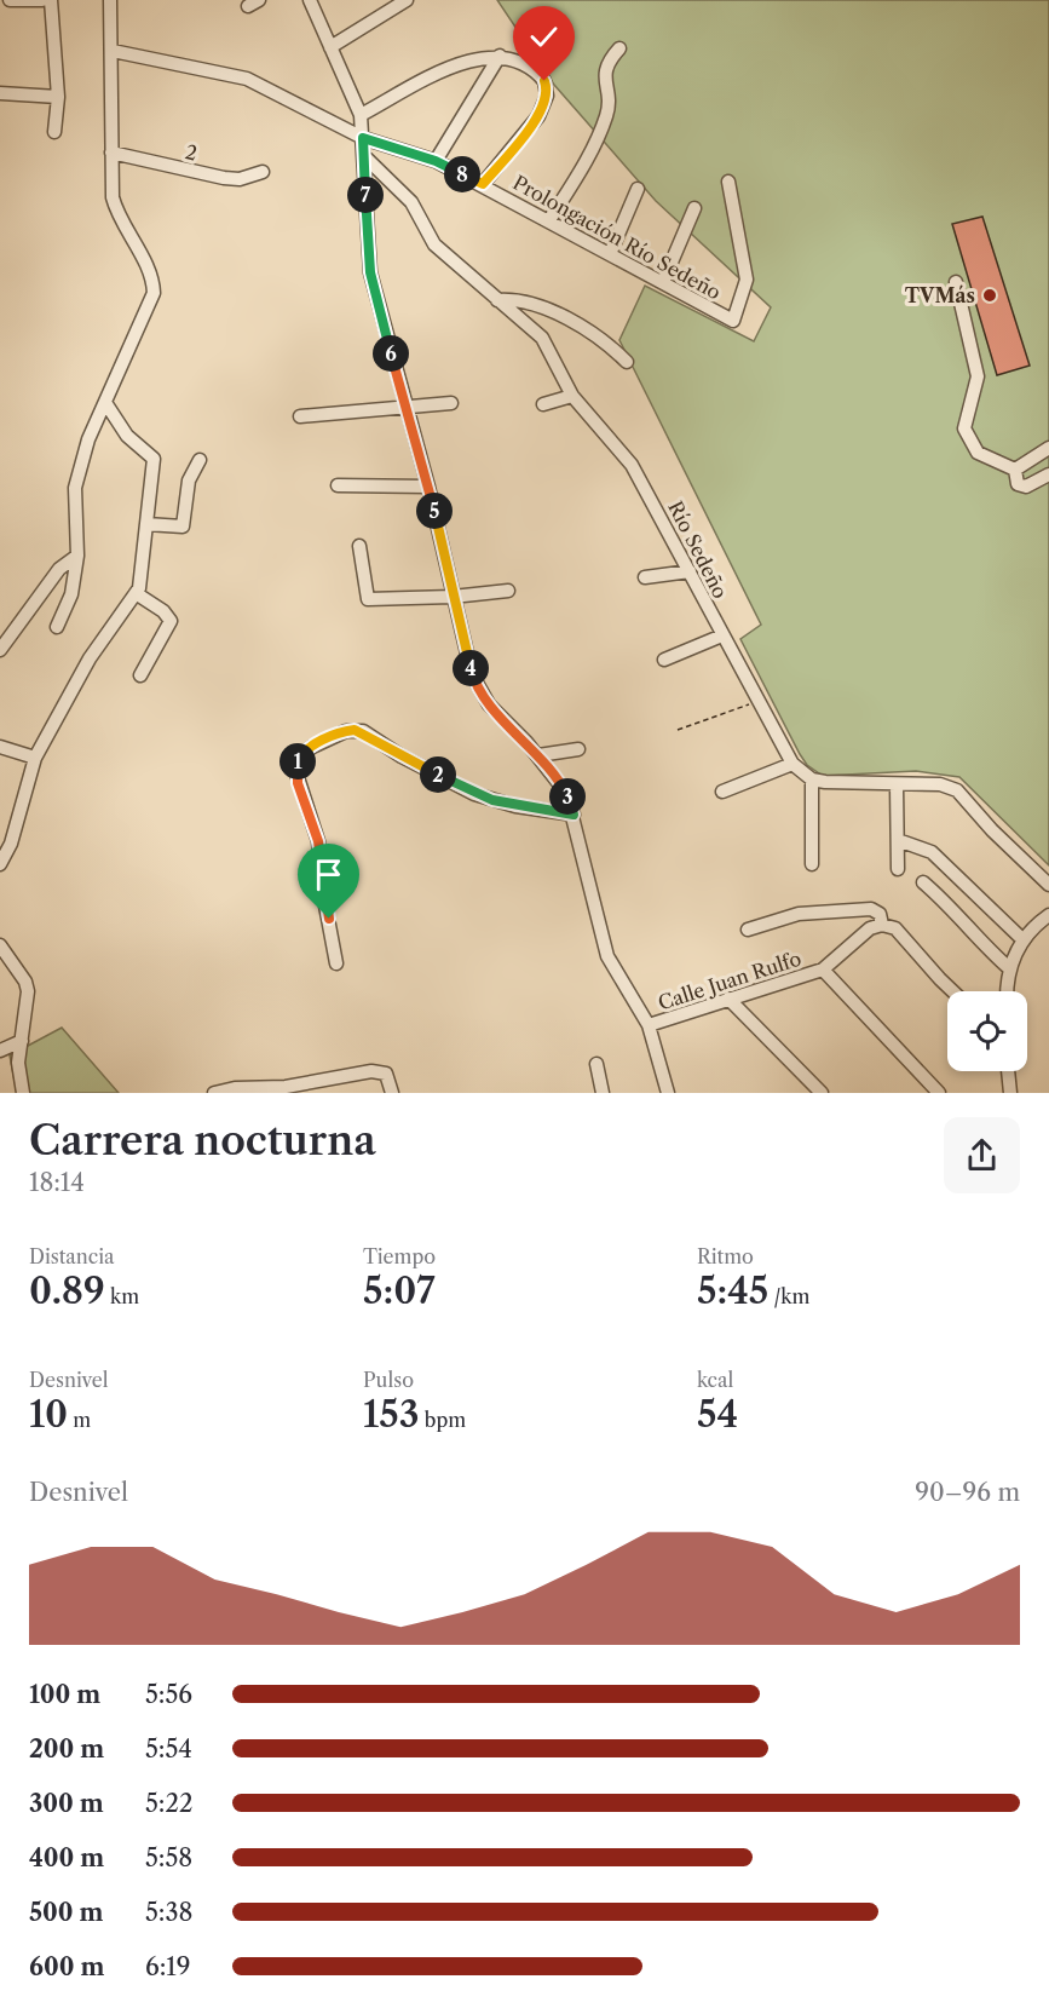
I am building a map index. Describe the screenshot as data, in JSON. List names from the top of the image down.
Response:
{
  "streets": {
    "street": [
      "2",
      "Prolongación Río Sedeño",
      "Río Sedeño",
      "Calle Juan Rulfo"
    ]
  },
  "places": ["TVMás"],
  "page": {
    "pins": [
      "8",
      "7",
      "6",
      "5",
      "4",
      "1",
      "2",
      "3"
    ],
    "heading": ["Carrera nocturna", "18:14"],
    "stats": [
      ["Distancia", "0.89 km"],
      ["Tiempo", "5:07"],
      ["Ritmo", "5:45 /km"],
      ["Desnivel", "10 m"],
      ["Pulso", "153 bpm"],
      ["kcal", "54"]
    ],
    "chart": ["Desnivel", "90–96 m"],
    "list": [
      {
        "name": "100 m",
        "note": "5:56"
      },
      {
        "name": "200 m",
        "note": "5:54"
      },
      {
        "name": "300 m",
        "note": "5:22"
      },
      {
        "name": "400 m",
        "note": "5:58"
      },
      {
        "name": "500 m",
        "note": "5:38"
      },
      {
        "name": "600 m",
        "note": "6:19"
      }
    ]
  }
}
